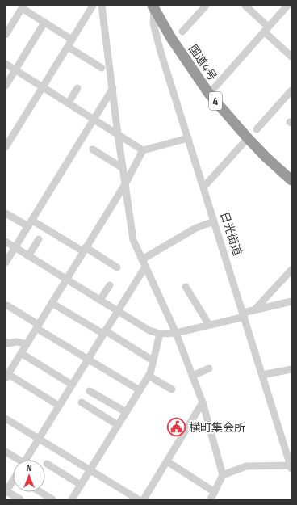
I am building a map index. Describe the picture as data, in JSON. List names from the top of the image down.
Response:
{
  "streets": {
    "highway": ["国道4号", "4"],
    "street": ["日光街道"]
  },
  "crossings": [
    ["国道4号", "日光街道"]
  ],
  "places": {
    "public building": ["横町集会所"]
  },
  "north": "top"
}
